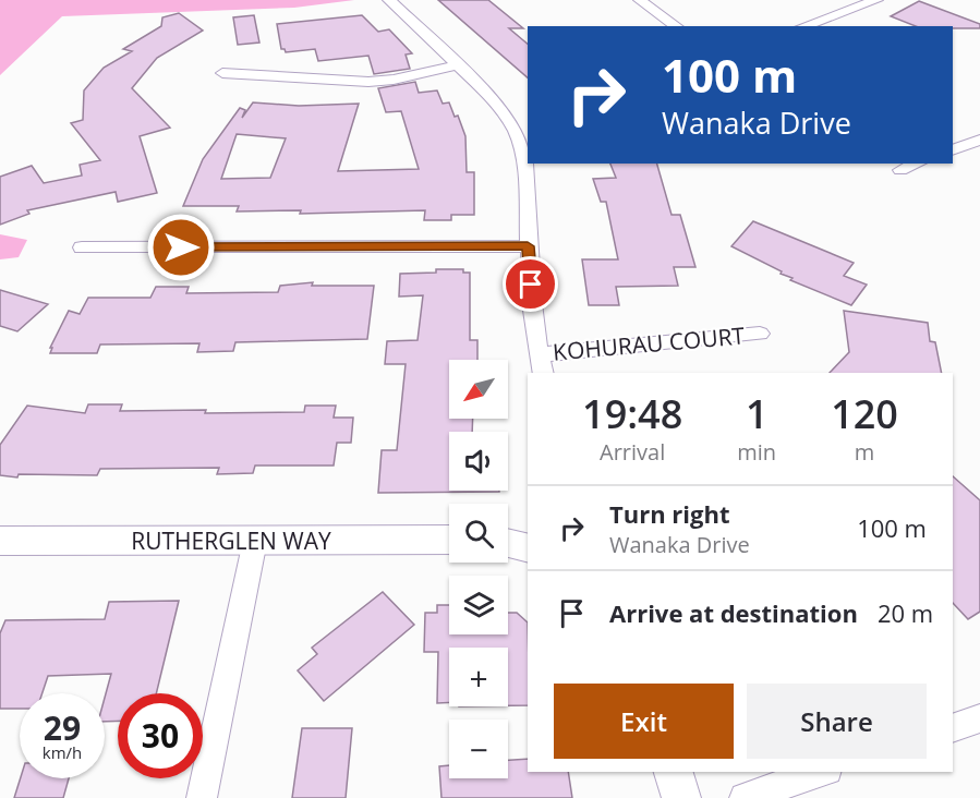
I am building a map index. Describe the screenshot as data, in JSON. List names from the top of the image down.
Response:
{
  "streets": {
    "street": ["KOHURAU COURT", "RUTHERGLEN WAY"]
  },
  "north": "bottom left",
  "page": {
    "turn": ["100 m", "Wanaka Drive"],
    "map_buttons": ["+", "−"],
    "eta": [
      "19:48",
      "Arrival",
      "1",
      "min",
      "120",
      "m"
    ],
    "list": [
      {
        "name": "Turn right",
        "note": "Wanaka Drive",
        "value": "100 m"
      },
      {
        "name": "Arrive at destination",
        "value": "20 m"
      }
    ],
    "buttons": ["Exit", "Share"],
    "speed": "29 km/h",
    "limit": "30"
  }
}
